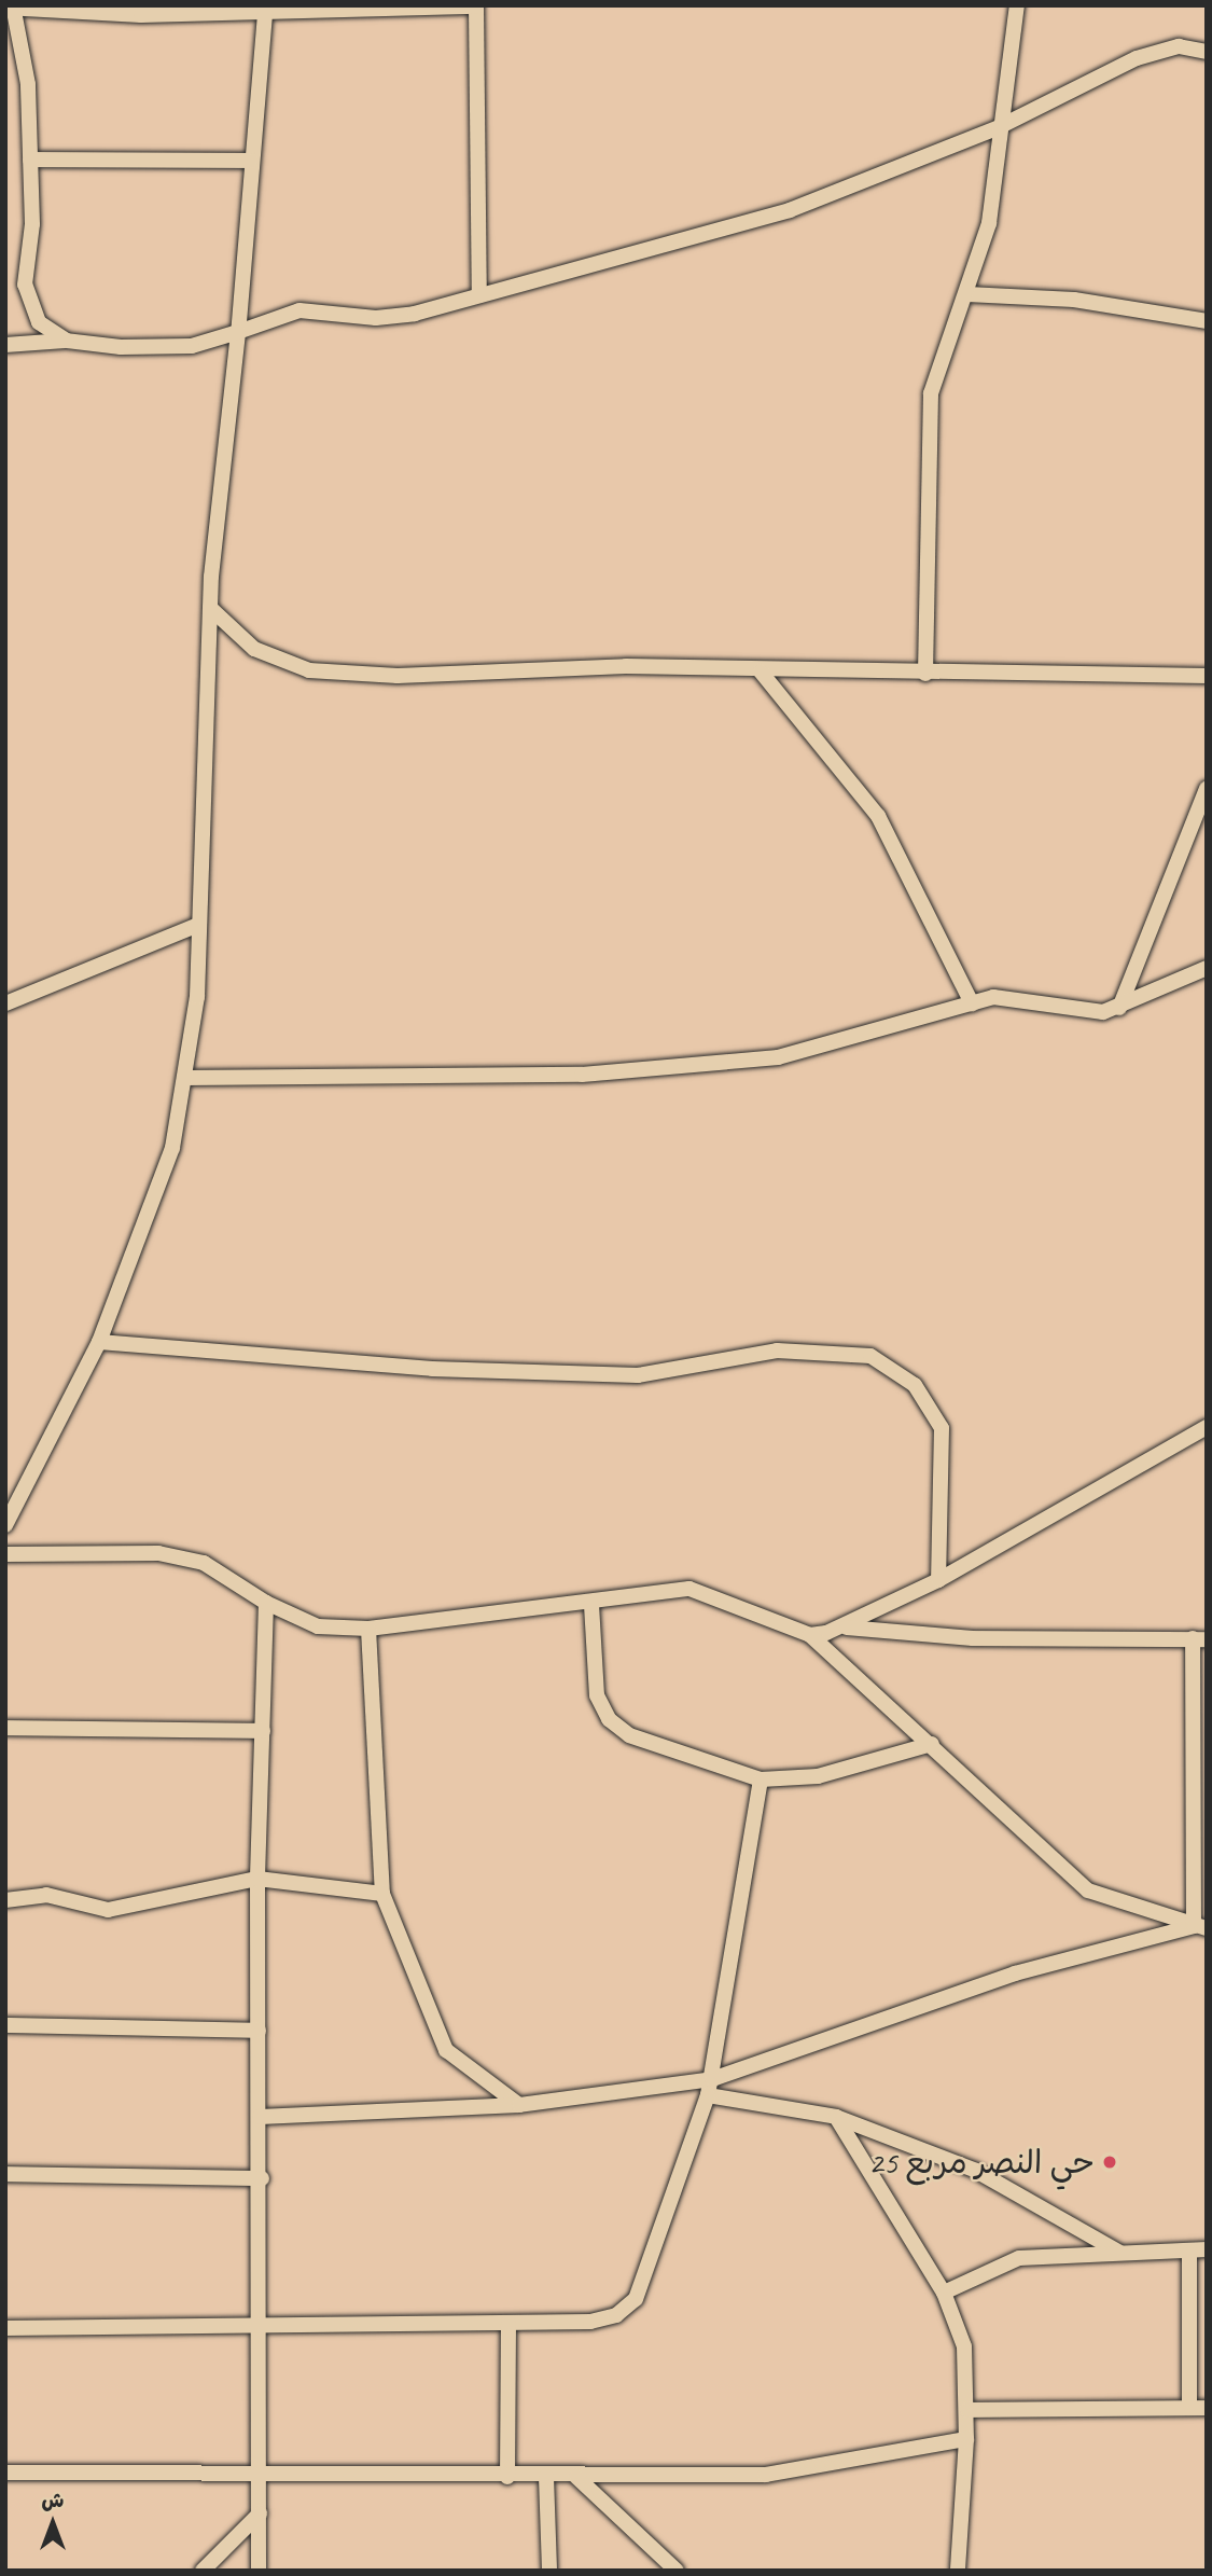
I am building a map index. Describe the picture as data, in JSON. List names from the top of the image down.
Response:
{
  "places": ["حي النصر مربع 25"],
  "north": "top"
}
